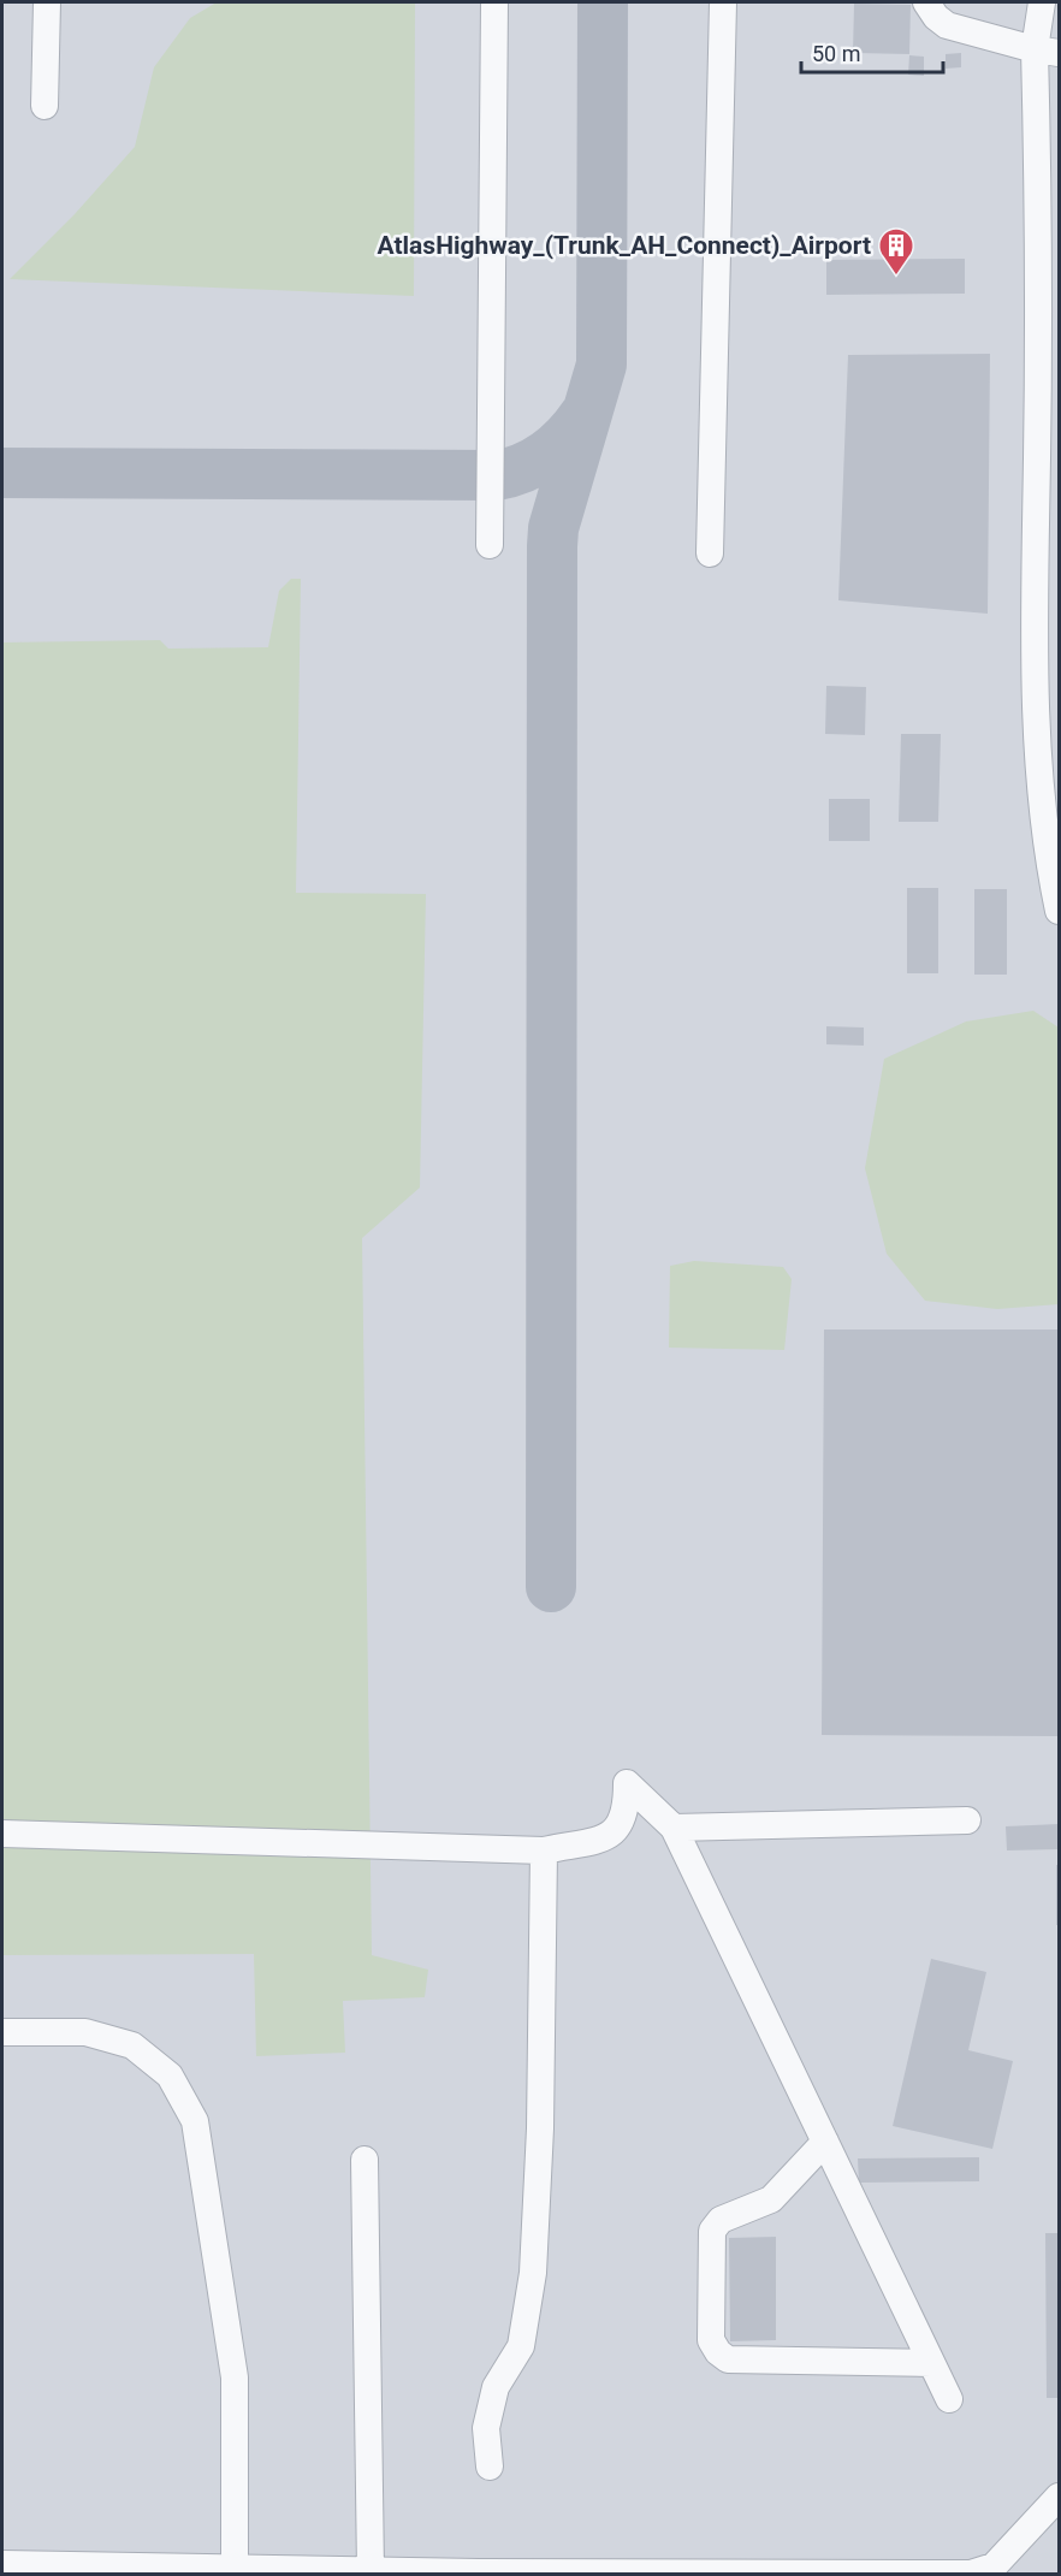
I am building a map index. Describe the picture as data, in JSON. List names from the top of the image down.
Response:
{
  "places": {
    "building": ["AtlasHighway_(Trunk_AH_Connect)_Airport"]
  },
  "scale_bar": "50 m"
}
